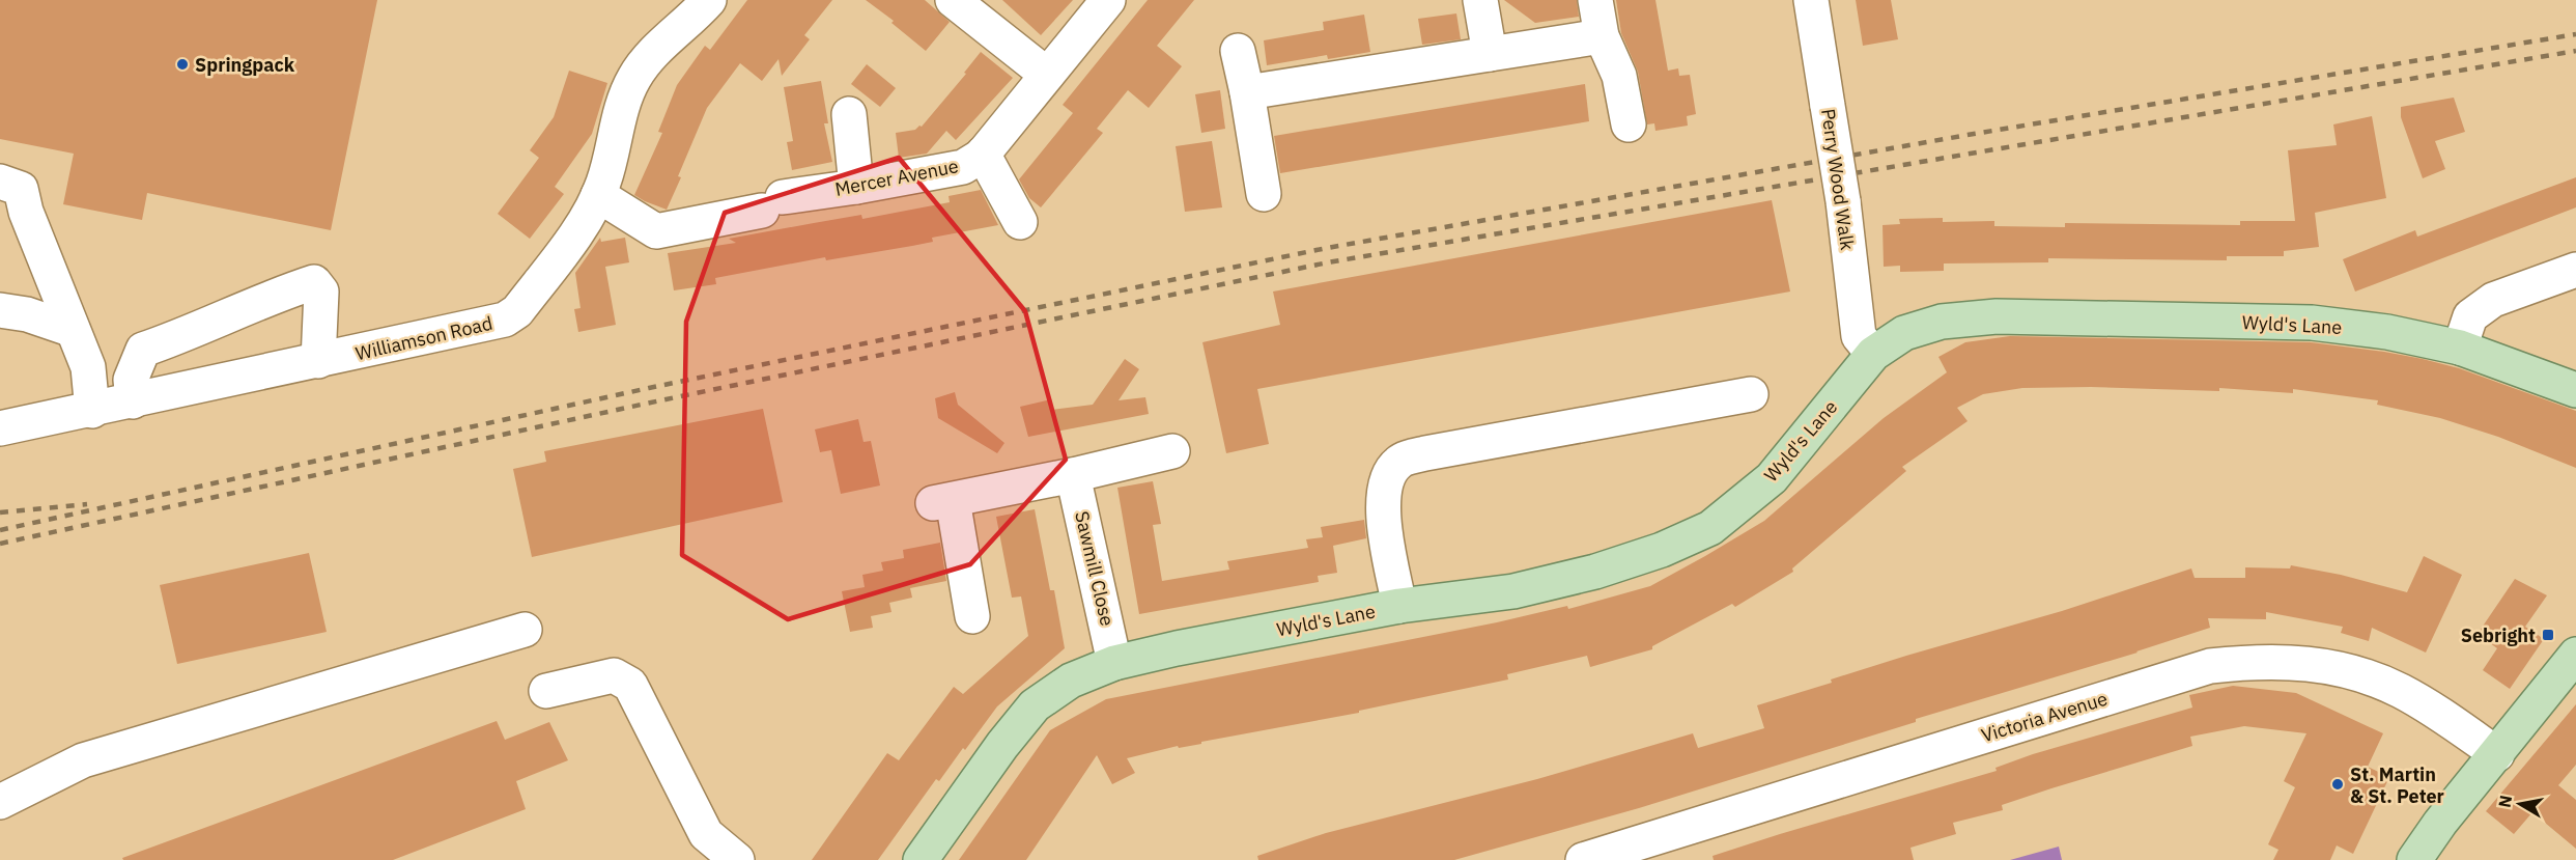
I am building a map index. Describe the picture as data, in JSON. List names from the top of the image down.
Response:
{
  "streets": {
    "main road": ["Wyld's Lane"],
    "street": [
      "Mercer Avenue",
      "Perry Wood Walk",
      "Williamson Road",
      "Sawmill Close",
      "Victoria Avenue"
    ]
  },
  "crossings": [
    ["Mercer Avenue", "Williamson Road"],
    ["Perry Wood Walk", "Wyld's Lane"],
    ["Wyld's Lane", "Sawmill Close"]
  ],
  "places": {
    "other": ["Springpack", "St. Martin & St. Peter"],
    "transit": ["Sebright"]
  },
  "north": "left"
}
